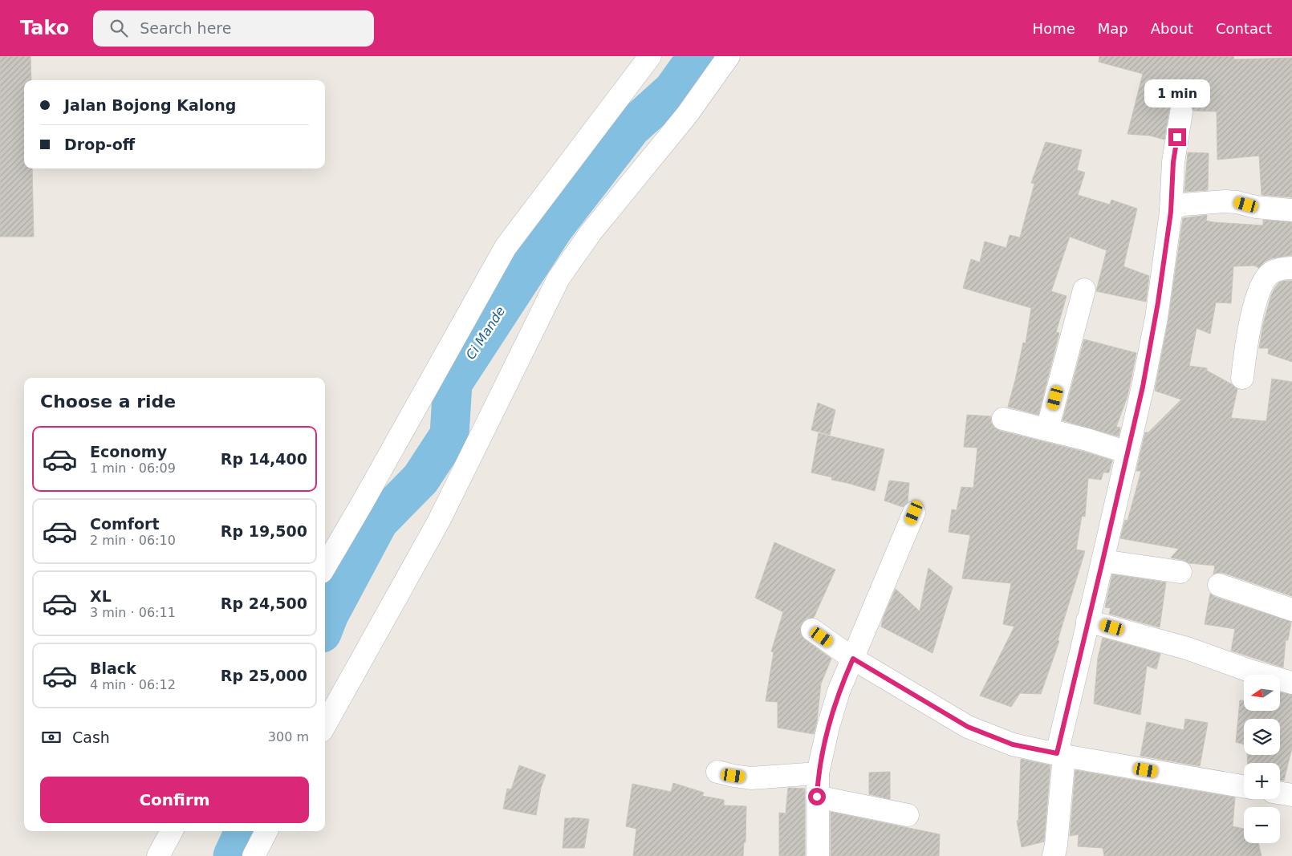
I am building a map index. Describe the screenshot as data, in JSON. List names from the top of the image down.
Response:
{
  "water": ["Ci Mande"],
  "north": "left",
  "page": {
    "header": "Tako",
    "search": "Search here",
    "nav": [
      "Home",
      "Map",
      "About",
      "Contact"
    ],
    "bubble": "1 min",
    "banner": ["Jalan Bojong Kalong", "Drop-off"],
    "heading": "Choose a ride",
    "list": [
      {
        "name": "Economy",
        "note": "1 min · 06:09",
        "value": "Rp 14,400"
      },
      {
        "name": "Comfort",
        "note": "2 min · 06:10",
        "value": "Rp 19,500"
      },
      {
        "name": "XL",
        "note": "3 min · 06:11",
        "value": "Rp 24,500"
      },
      {
        "name": "Black",
        "note": "4 min · 06:12",
        "value": "Rp 25,000"
      }
    ],
    "map_buttons": ["+", "−"],
    "pay": ["Cash", "300 m"],
    "buttons": "Confirm"
  }
}
